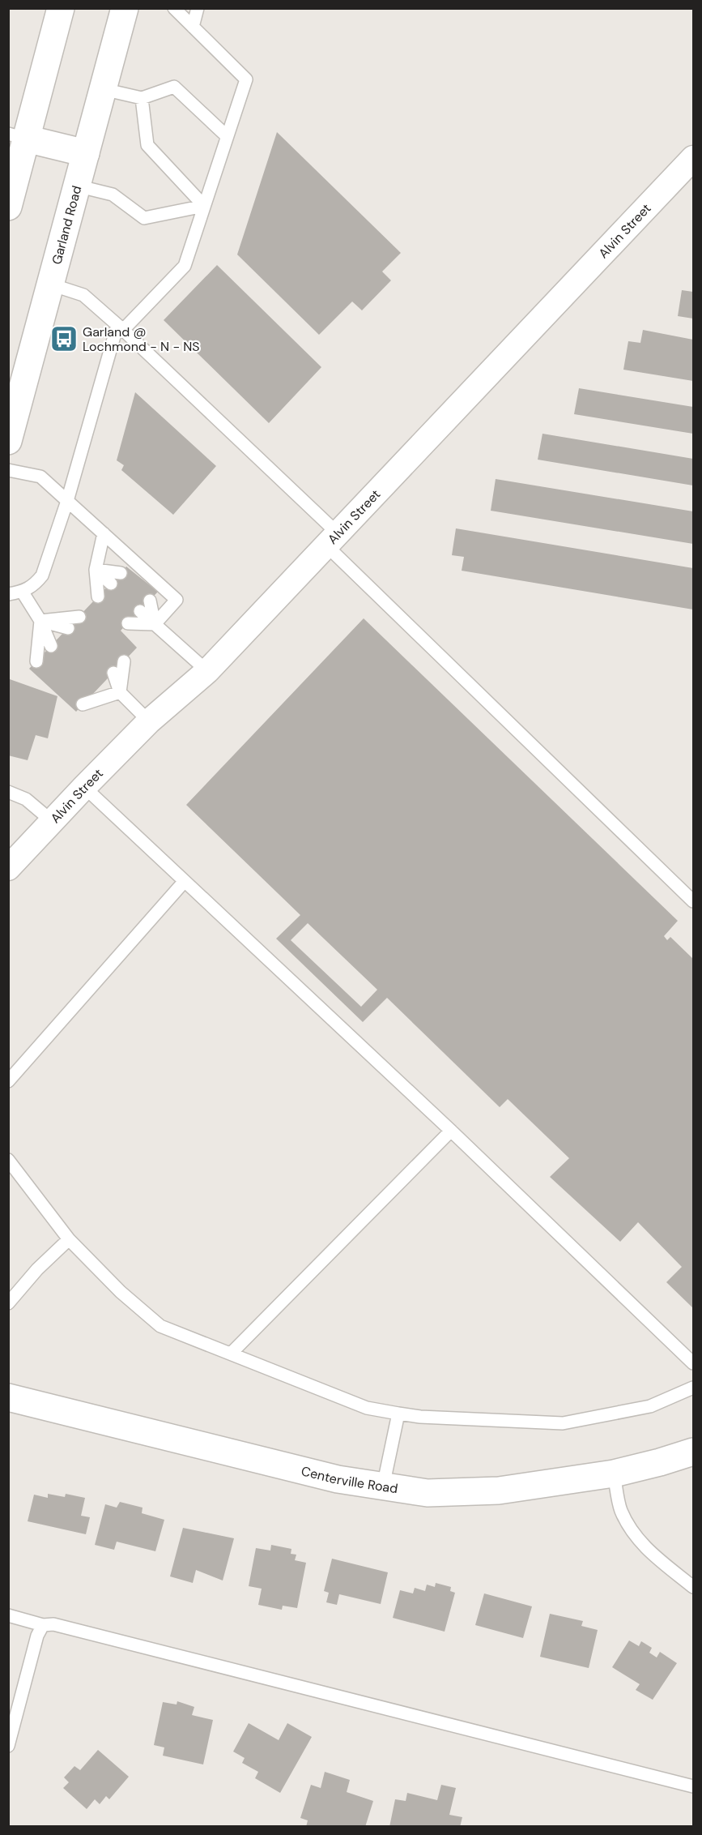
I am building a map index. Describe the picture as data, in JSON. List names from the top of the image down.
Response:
{
  "streets": {
    "main road": ["Garland Road", "Centerville Road"],
    "street": ["Alvin Street"]
  },
  "places": {
    "bus stop": ["Garland @ Lochmond - N - NS"]
  }
}
